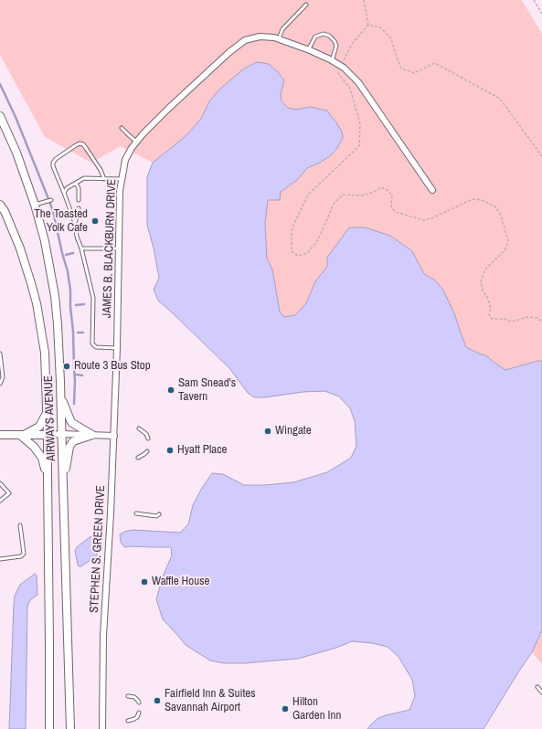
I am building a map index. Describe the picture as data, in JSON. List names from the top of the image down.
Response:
{
  "streets": {
    "main road": ["AIRWAYS AVENUE"],
    "street": ["JAMES B. BLACKBURN DRIVE", "STEPHEN S. GREEN DRIVE"]
  },
  "crossings": [
    ["JAMES B. BLACKBURN DRIVE", "STEPHEN S. GREEN DRIVE"]
  ],
  "places": [
    "The Toasted Yolk Cafe",
    "Route 3 Bus Stop",
    "Sam Snead's Tavern",
    "Wingate",
    "Hyatt Place",
    "Waffle House",
    "Fairfield Inn & Suites Savannah Airport",
    "Hilton Garden Inn"
  ]
}
